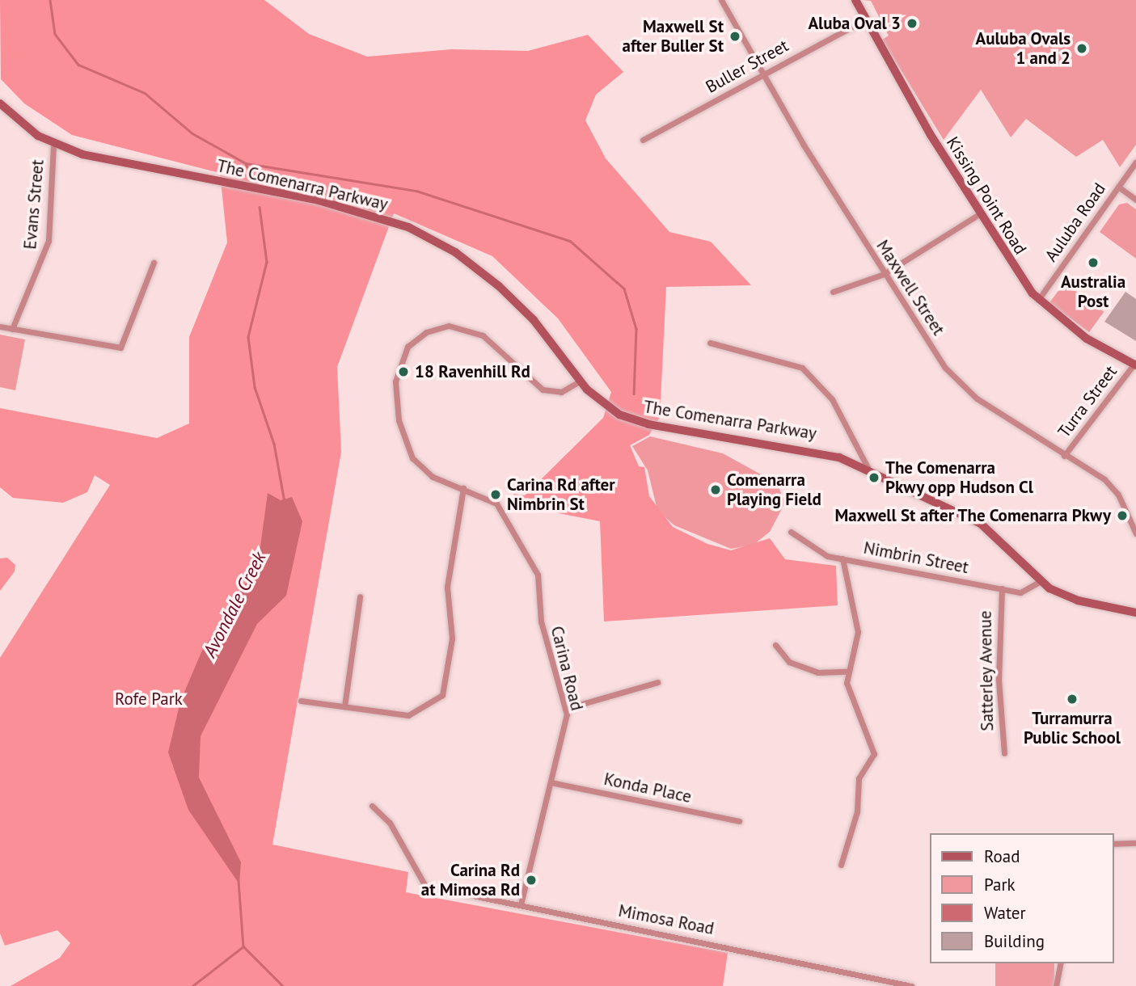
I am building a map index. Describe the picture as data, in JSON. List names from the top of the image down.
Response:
{
  "streets": {
    "main road": ["The Comenarra Parkway", "Kissing Point Road"],
    "street": [
      "Buller Street",
      "Evans Street",
      "Auluba Road",
      "Maxwell Street",
      "Turra Street",
      "Nimbrin Street",
      "Carina Road",
      "Satterley Avenue",
      "Konda Place",
      "Mimosa Road"
    ]
  },
  "crossings": [
    ["Buller Street", "Kissing Point Road"],
    ["Buller Street", "Maxwell Street"],
    ["The Comenarra Parkway", "Evans Street"],
    ["The Comenarra Parkway", "Nimbrin Street"],
    ["Kissing Point Road", "Auluba Road"],
    ["Kissing Point Road", "Turra Street"],
    ["Maxwell Street", "Turra Street"],
    ["Nimbrin Street", "Satterley Avenue"],
    ["Carina Road", "Konda Place"],
    ["Carina Road", "Mimosa Road"]
  ],
  "water": ["Avondale Creek"],
  "parks": ["Rofe Park"],
  "places": [
    "Aluba Oval 3",
    "Maxwell St after Buller St",
    "Auluba Ovals 1 and 2",
    "Australia Post",
    "18 Ravenhill Rd",
    "The Comenarra Pkwy opp Hudson Cl",
    "Comenarra Playing Field",
    "Carina Rd after Nimbrin St",
    "Maxwell St after The Comenarra Pkwy",
    "Turramurra Public School",
    "Carina Rd at Mimosa Rd"
  ],
  "legend": [
    "Road",
    "Park",
    "Water",
    "Building"
  ]
}
